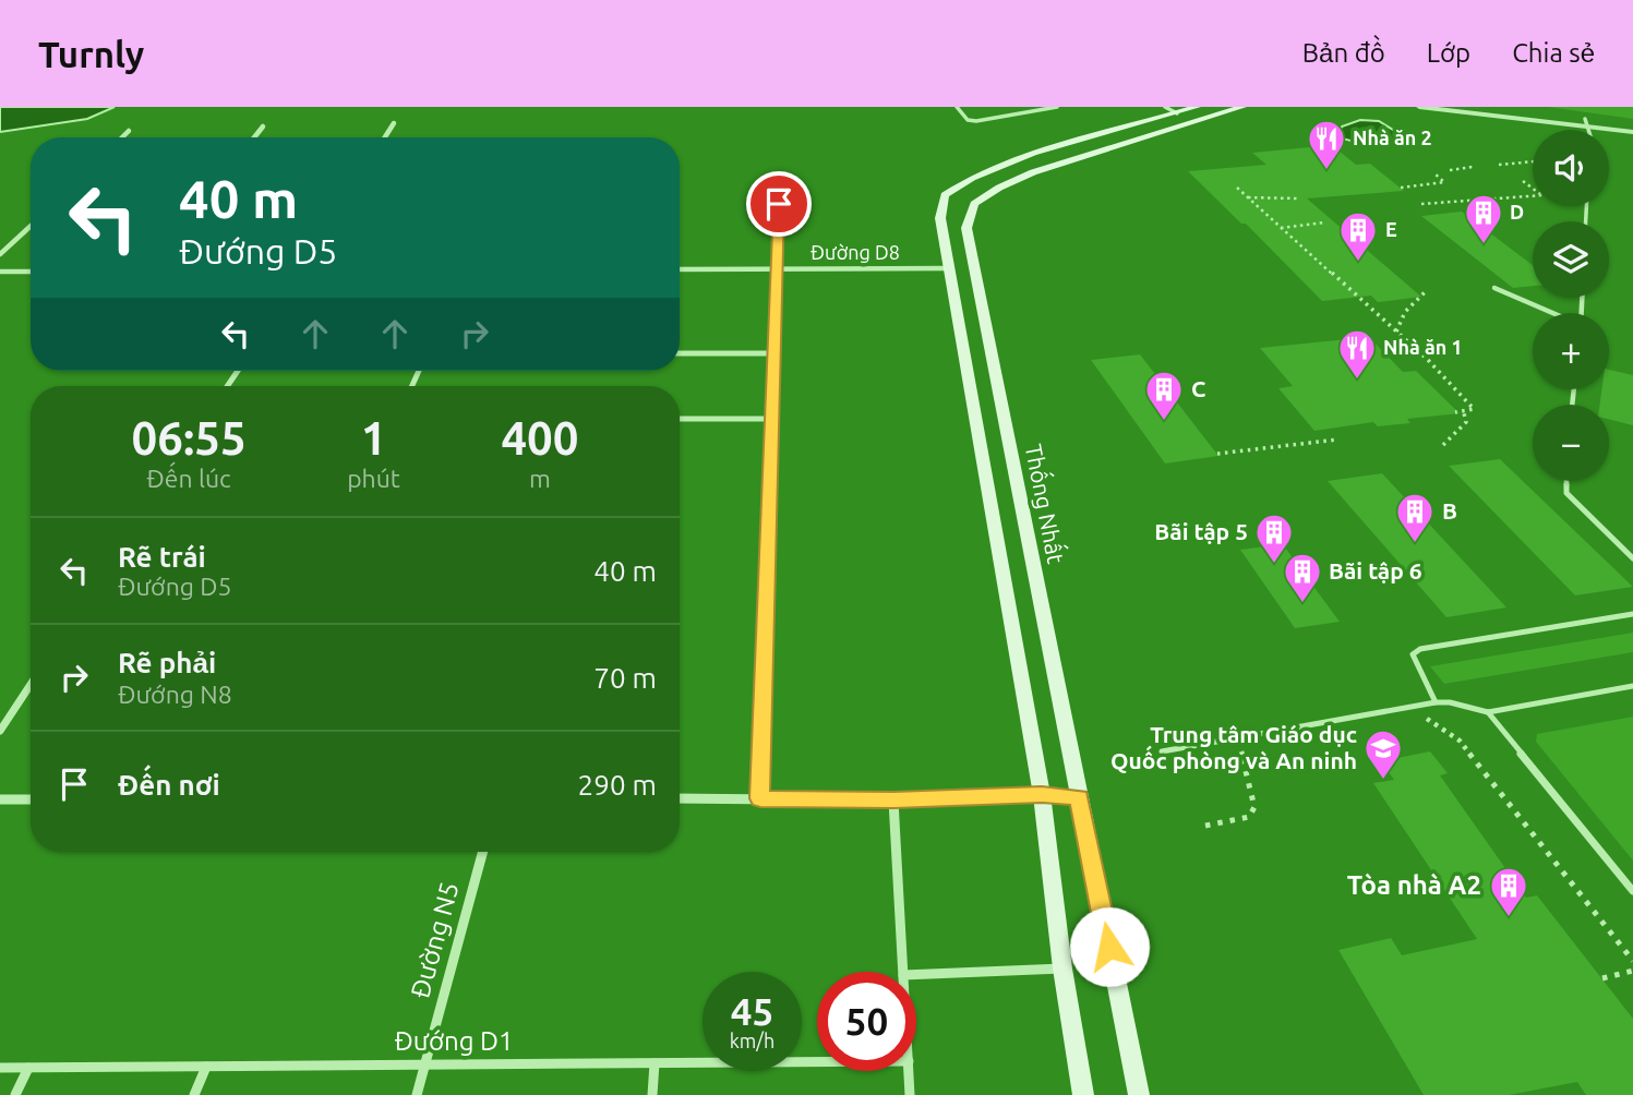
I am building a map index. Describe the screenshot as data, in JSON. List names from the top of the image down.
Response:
{
  "streets": {
    "main road": ["Thống Nhất"],
    "street": ["Đường D8", "Đường N5", "Đướng D1"]
  },
  "crossings": [
    ["Đường N5", "Đướng D1"]
  ],
  "places": {
    "restaurant": ["Nhà ăn 2", "Nhà ăn 1"],
    "building": [
      "D",
      "E",
      "C",
      "B",
      "Bãi tập 5",
      "Bãi tập 6",
      "Tòa nhà A2"
    ],
    "school or university": ["Trung tâm Giáo dục Quốc phòng và An ninh"]
  },
  "page": {
    "header": "Turnly",
    "nav": ["Bản đồ", "Lớp", "Chia sẻ"],
    "map_buttons": ["+", "−"],
    "turn": ["40 m", "Đướng D5"],
    "eta": [
      "06:55",
      "Đến lúc",
      "1",
      "phút",
      "400",
      "m"
    ],
    "list": [
      {
        "name": "Rẽ trái",
        "note": "Đướng D5",
        "value": "40 m"
      },
      {
        "name": "Rẽ phải",
        "note": "Đướng N8",
        "value": "70 m"
      },
      {
        "name": "Đến nơi",
        "value": "290 m"
      }
    ],
    "speed": "45 km/h",
    "limit": "50"
  }
}
